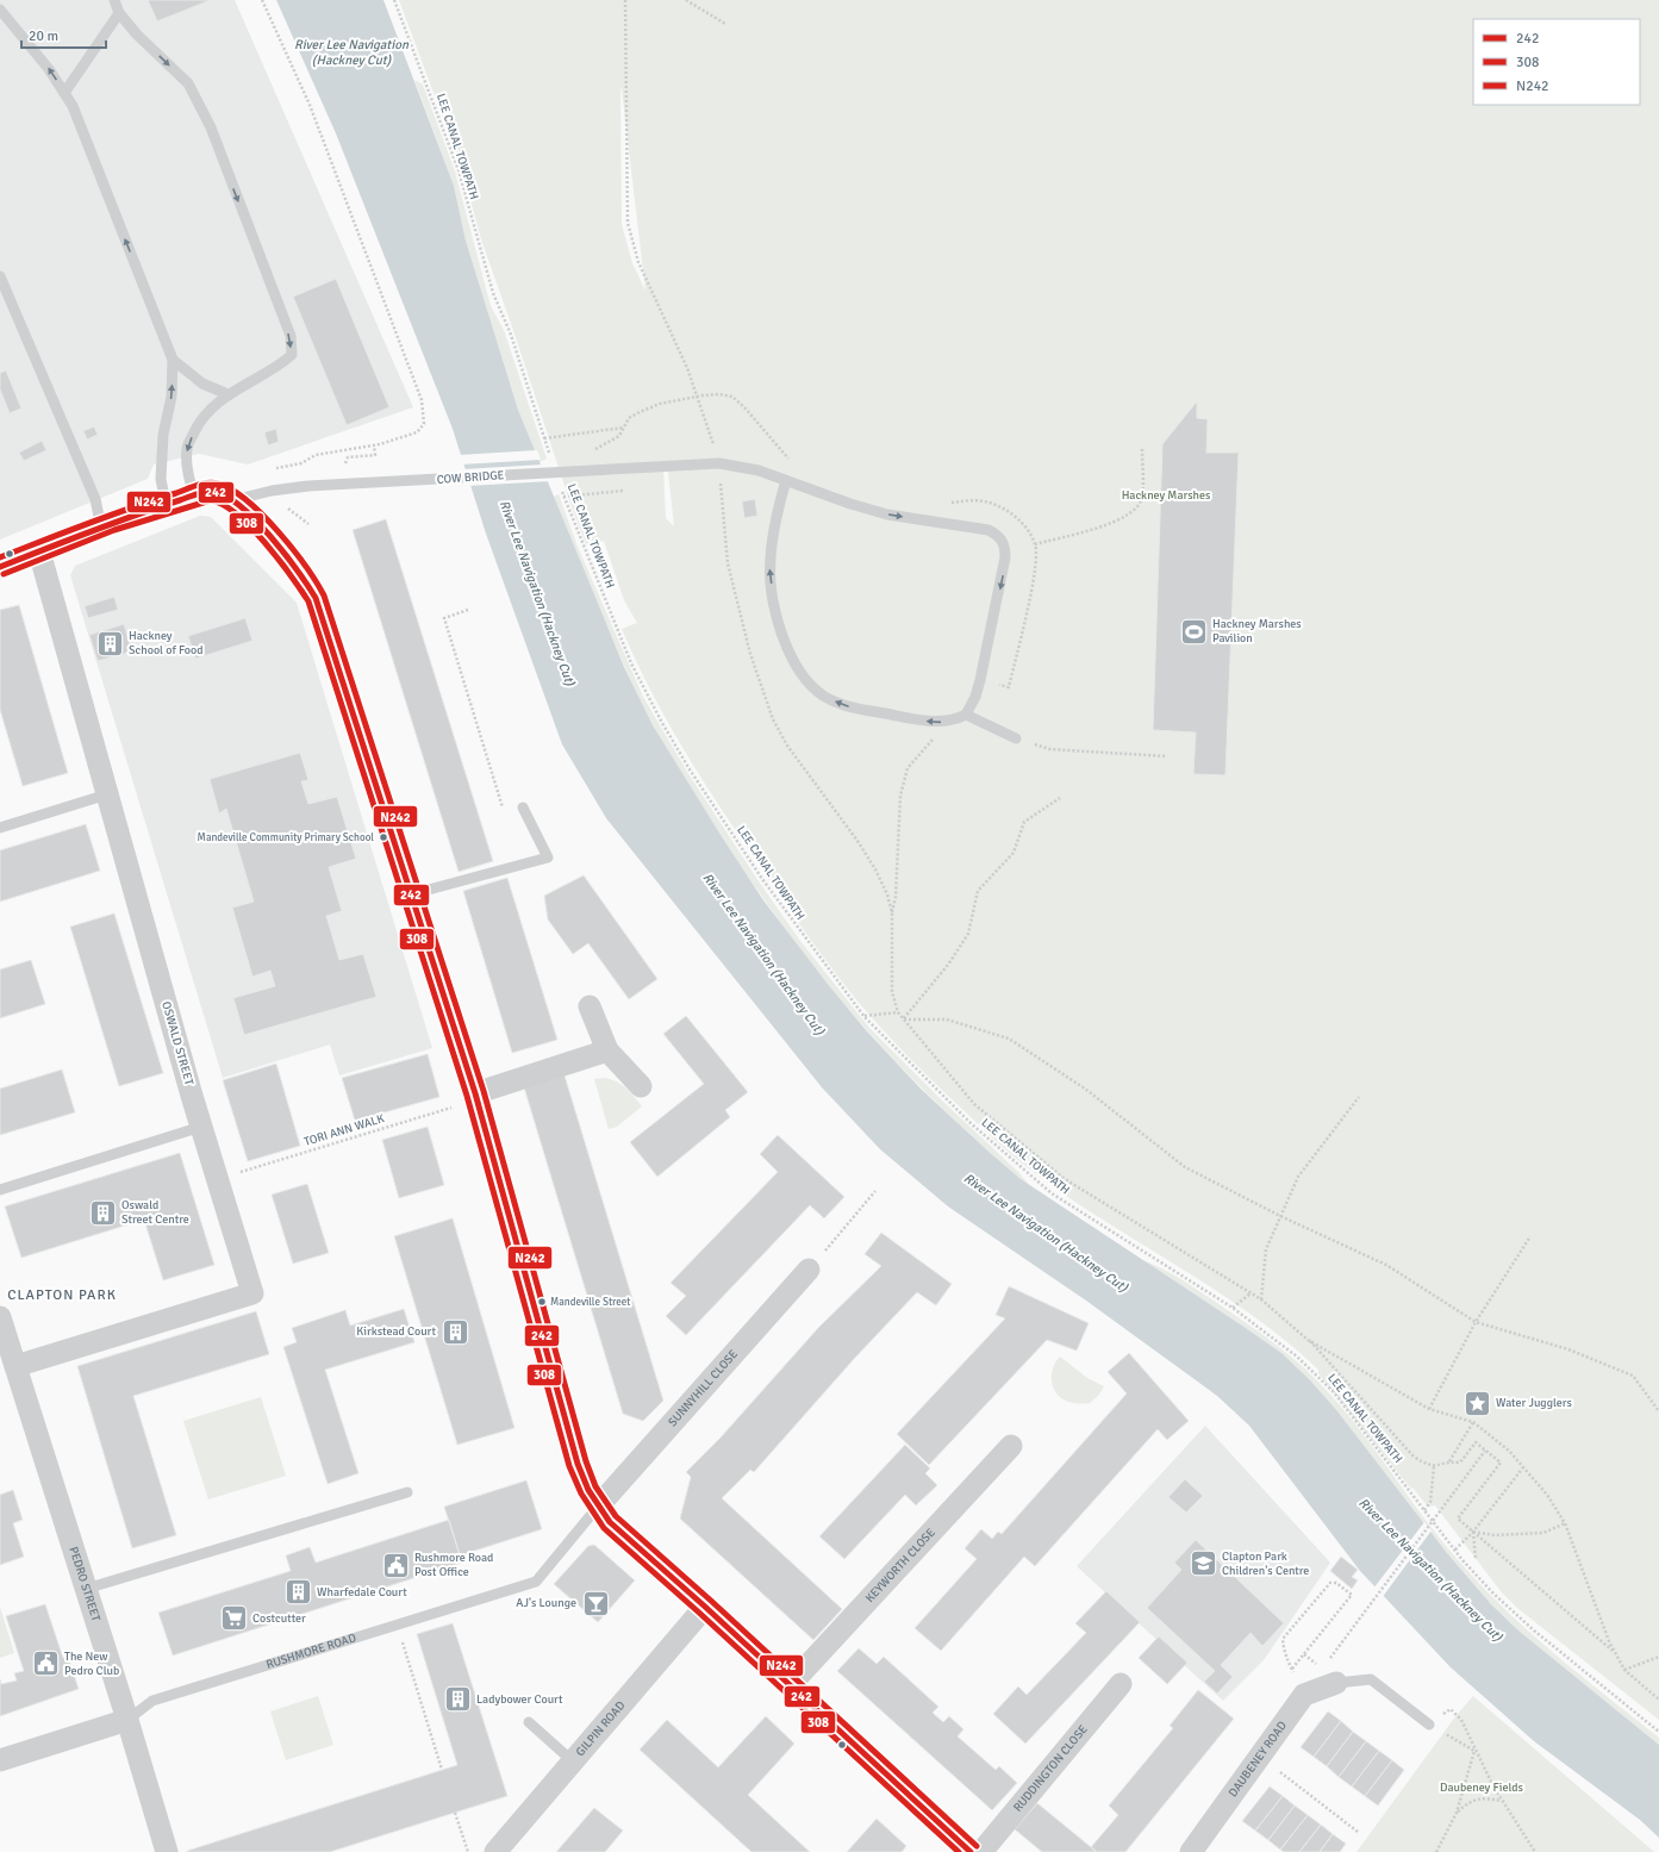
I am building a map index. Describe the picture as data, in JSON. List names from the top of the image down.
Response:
{
  "streets": {
    "street": [
      "OSWALD STREET",
      "SUNNYHILL CLOSE",
      "KEYWORTH CLOSE",
      "PEDRO STREET",
      "RUSHMORE ROAD",
      "GILPIN ROAD",
      "DAUBENEY ROAD",
      "RUDDINGTON CLOSE"
    ],
    "lane": ["COW BRIDGE"],
    "path": ["LEE CANAL TOWPATH", "TORI ANN WALK"]
  },
  "crossings": [
    ["OSWALD STREET", "TORI ANN WALK"],
    ["OSWALD STREET", "PEDRO STREET"],
    ["SUNNYHILL CLOSE", "RUSHMORE ROAD"],
    ["PEDRO STREET", "RUSHMORE ROAD"]
  ],
  "districts": ["CLAPTON PARK"],
  "water": ["River Lee Navigation (Hackney Cut)"],
  "parks": ["Hackney Marshes", "Daubeney Fields"],
  "places": {
    "sports": ["Hackney Marshes Pavilion"],
    "building": [
      "Hackney School of Food",
      "Oswald Street Centre",
      "Kirkstead Court",
      "Wharfedale Court",
      "Ladybower Court"
    ],
    "other": ["Mandeville Community Primary School", "Mandeville Street"],
    "place": ["Water Jugglers"],
    "school or university": ["Clapton Park Children's Centre"],
    "public building": ["Rushmore Road Post Office", "The New Pedro Club"],
    "bar": ["AJ's Lounge"],
    "supermarket": ["Costcutter"]
  },
  "lines": ["transit line N242", "transit line 242", "transit line 308"],
  "legend": ["242", "308", "N242"],
  "scale_bar": "20 m"
}
